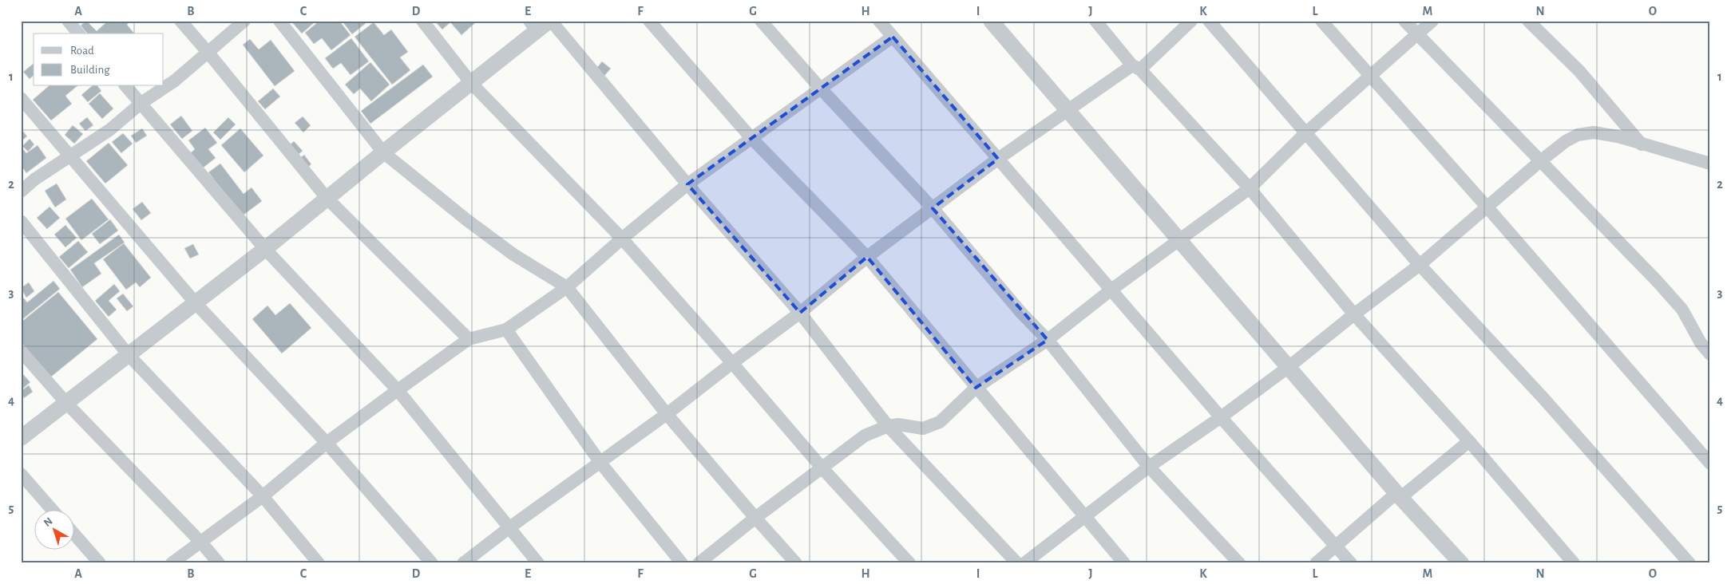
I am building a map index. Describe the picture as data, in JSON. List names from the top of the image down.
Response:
{
  "legend": ["Road", "Building"],
  "north": "top left",
  "grid": {
    "columns": [
      "A",
      "B",
      "C",
      "D",
      "E",
      "F",
      "G",
      "H",
      "I",
      "J",
      "K",
      "L",
      "M",
      "N",
      "O"
    ],
    "rows": [
      "1",
      "2",
      "3",
      "4",
      "5"
    ]
  }
}
